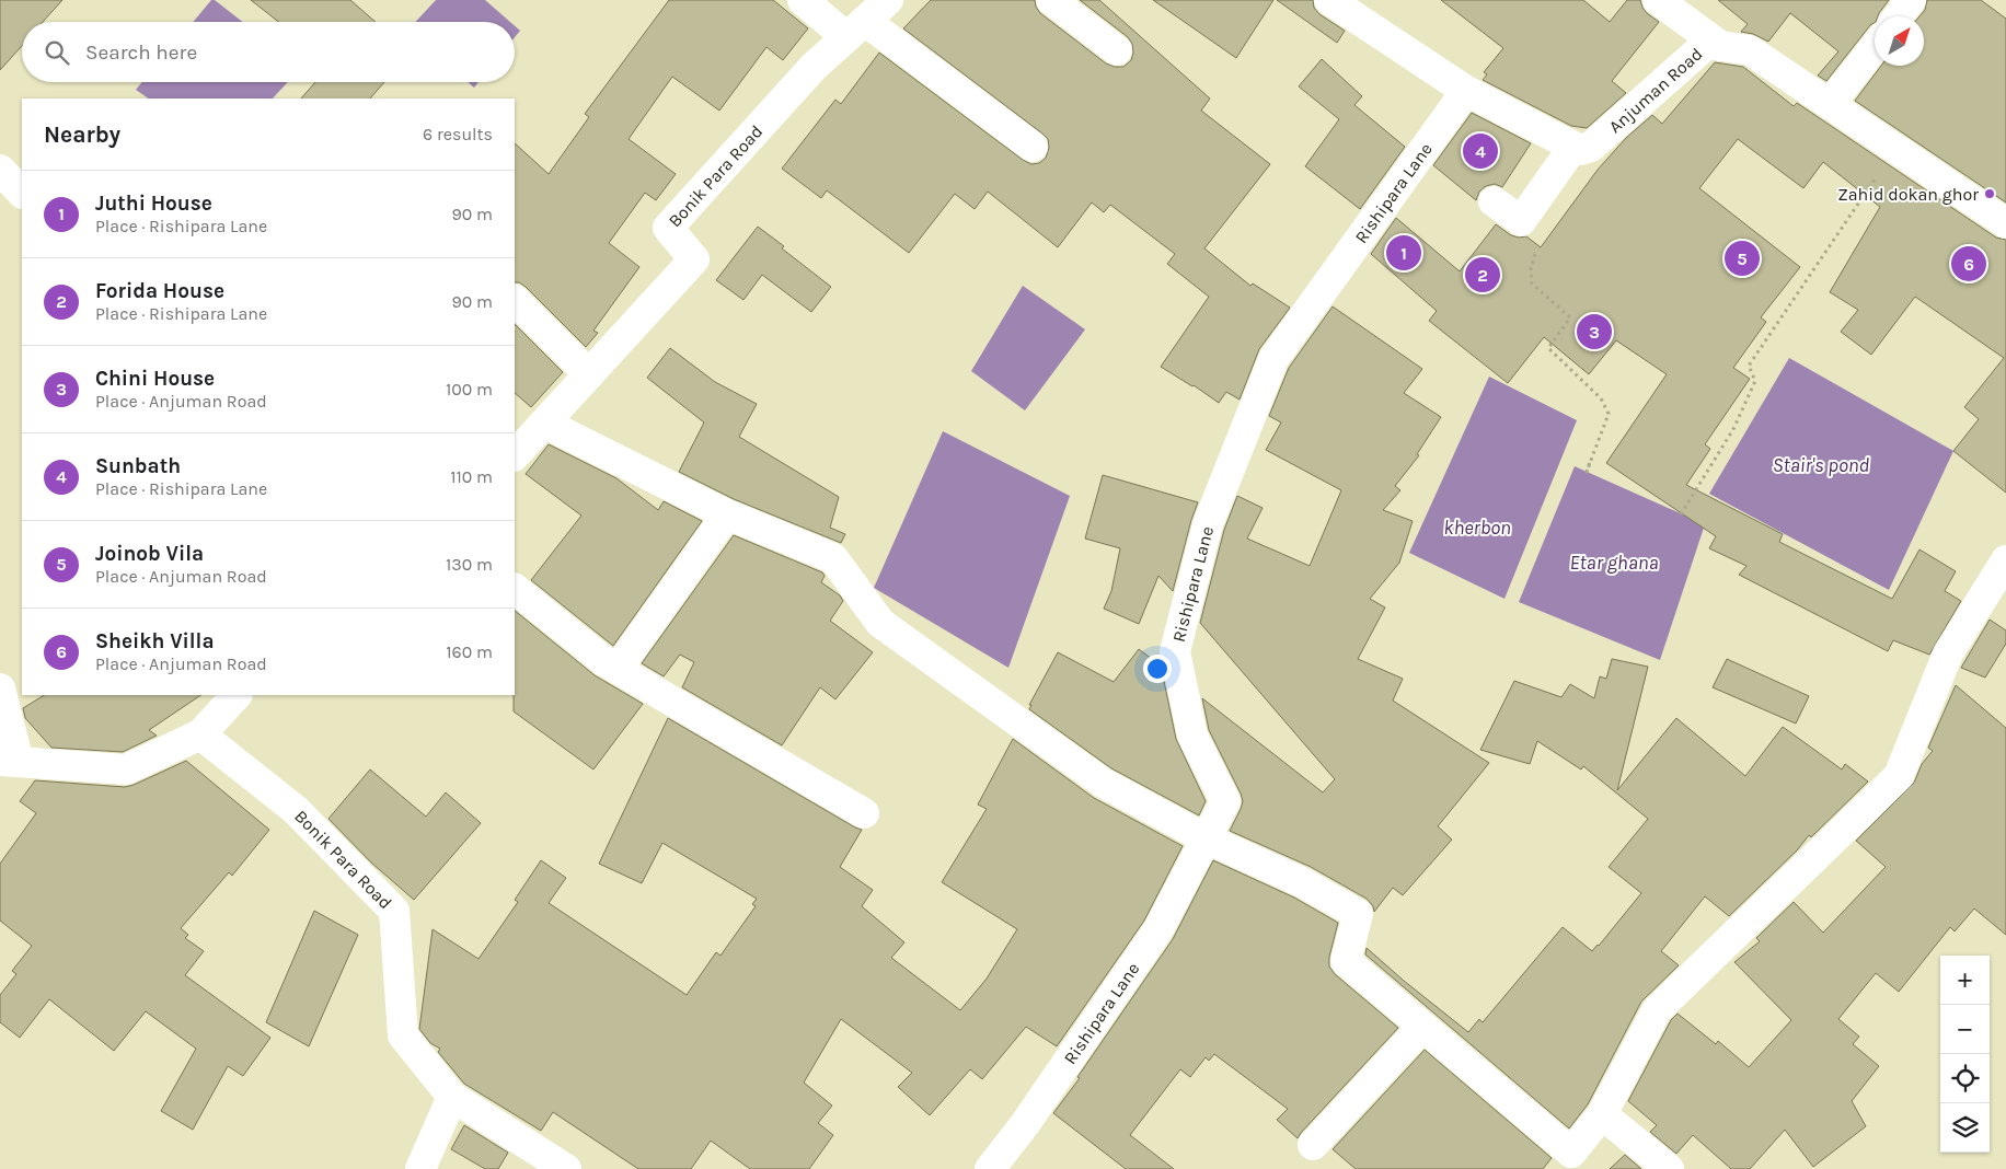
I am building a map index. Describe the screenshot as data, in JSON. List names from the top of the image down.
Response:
{
  "streets": {
    "street": ["Anjuman Road", "Bonik Para Road", "Rishipara Lane"]
  },
  "water": ["Stair's pond", "kherbon", "Etar ghana"],
  "places": ["Zahid dokan ghor"],
  "north": "top right",
  "page": {
    "search": "Search here",
    "heading": ["Nearby", "6 results"],
    "pins": [
      "4",
      "1",
      "5",
      "6",
      "2",
      "3"
    ],
    "list": [
      {
        "mark": "1",
        "name": "Juthi House",
        "note": "Place · Rishipara Lane",
        "value": "90 m"
      },
      {
        "mark": "2",
        "name": "Forida House",
        "note": "Place · Rishipara Lane",
        "value": "90 m"
      },
      {
        "mark": "3",
        "name": "Chini House",
        "note": "Place · Anjuman Road",
        "value": "100 m"
      },
      {
        "mark": "4",
        "name": "Sunbath",
        "note": "Place · Rishipara Lane",
        "value": "110 m"
      },
      {
        "mark": "5",
        "name": "Joinob Vila",
        "note": "Place · Anjuman Road",
        "value": "130 m"
      },
      {
        "mark": "6",
        "name": "Sheikh Villa",
        "note": "Place · Anjuman Road",
        "value": "160 m"
      }
    ],
    "map_buttons": ["+", "−"]
  }
}
